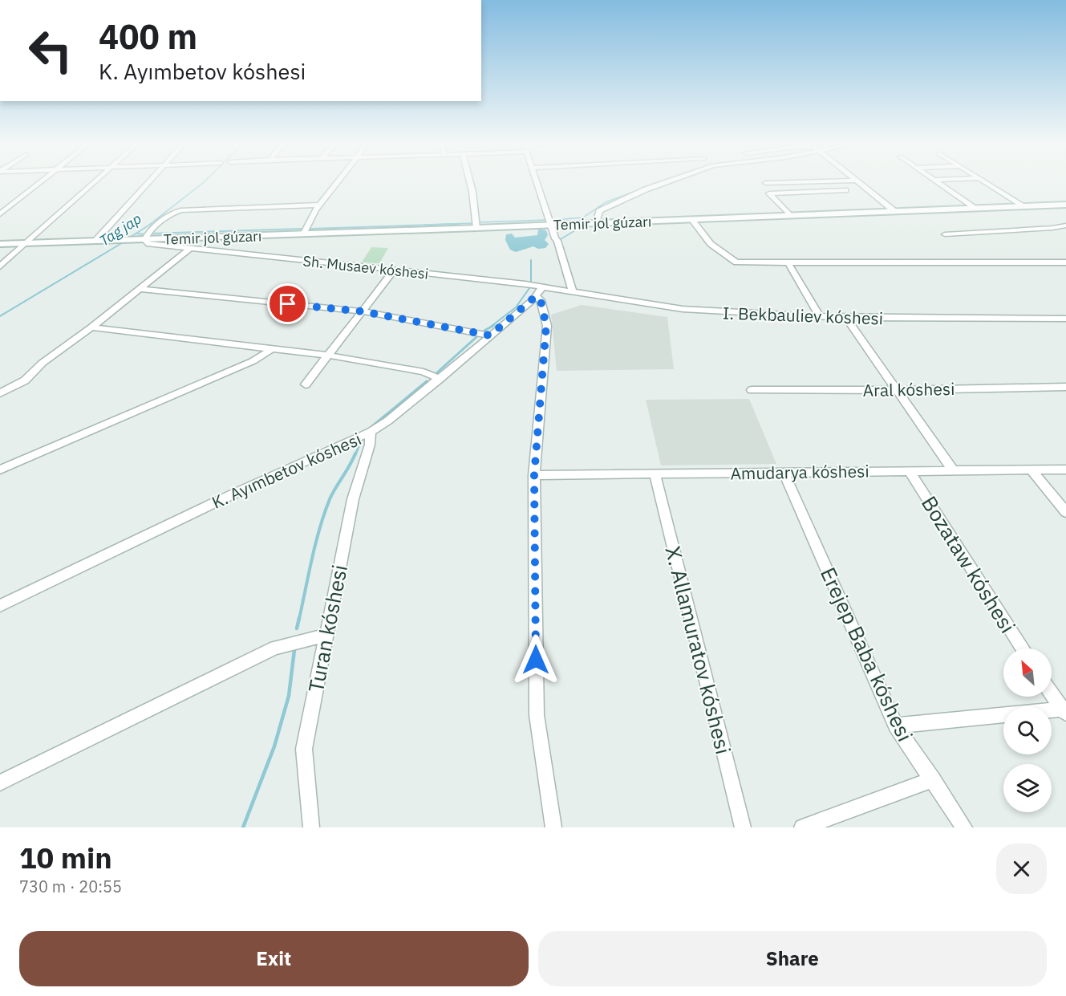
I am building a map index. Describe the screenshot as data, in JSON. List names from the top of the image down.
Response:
{
  "streets": {
    "street": [
      "Temir jol gúzarı",
      "Sh. Musaev kóshesi",
      "I. Bekbauliev kóshesi",
      "Aral kóshesi",
      "K. Ayımbetov kóshesi",
      "Amudarya kóshesi",
      "Bozataw kóshesi",
      "Turan kóshesi",
      "X. Allamuratov kóshesi",
      "Erejep Baba kóshesi"
    ]
  },
  "crossings": [
    ["Temir jol gúzarı", "Sh. Musaev kóshesi"],
    ["Sh. Musaev kóshesi", "I. Bekbauliev kóshesi"],
    ["Sh. Musaev kóshesi", "K. Ayımbetov kóshesi"],
    ["I. Bekbauliev kóshesi", "K. Ayımbetov kóshesi"],
    ["K. Ayımbetov kóshesi", "Turan kóshesi"],
    ["Amudarya kóshesi", "Bozataw kóshesi"],
    ["Amudarya kóshesi", "X. Allamuratov kóshesi"],
    ["Amudarya kóshesi", "Erejep Baba kóshesi"]
  ],
  "water": ["Tag jap"],
  "north": "top left",
  "page": {
    "turn": ["400 m", "K. Ayımbetov kóshesi"],
    "heading": ["10 min", "730 m · 20:55"],
    "buttons": ["Exit", "Share"]
  }
}
